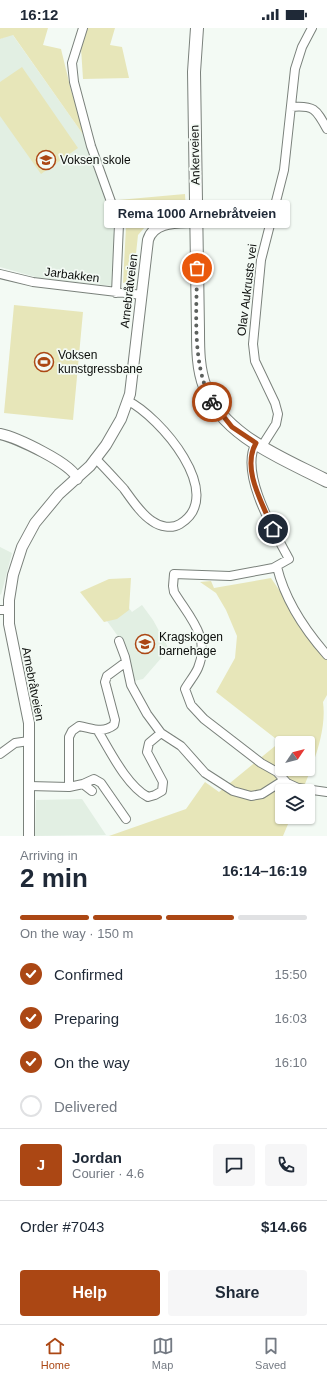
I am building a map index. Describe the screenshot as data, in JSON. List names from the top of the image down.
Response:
{
  "streets": {
    "main road": ["Ankerveien"],
    "street": ["Jarbakken", "Olav Aukrusts vei", "Arnebråtveien"]
  },
  "crossings": [
    ["Ankerveien", "Olav Aukrusts vei"],
    ["Ankerveien", "Arnebråtveien"],
    ["Jarbakken", "Arnebråtveien"]
  ],
  "places": {
    "school or university": ["Voksen skole", "Kragskogen barnehage"],
    "other": ["Rema 1000 Arnebråtveien"],
    "sports": ["Voksen kunstgressbane"]
  },
  "north": "top right",
  "page": {
    "status": "16:12",
    "bubble": "Rema 1000 Arnebråtveien",
    "heading": ["2 min", "Arriving in", "16:14–16:19"],
    "panel": [
      "Jordan",
      "Courier · 4.6",
      "Order #7043",
      "$14.66"
    ],
    "bar": "On the way · 150 m",
    "list": [
      ["Confirmed", "15:50"],
      ["Preparing", "16:03"],
      ["On the way", "16:10"],
      "Delivered"
    ],
    "round": "J",
    "buttons": ["Help", "Share"],
    "tabs": ["Home", "Map", "Saved"]
  }
}
